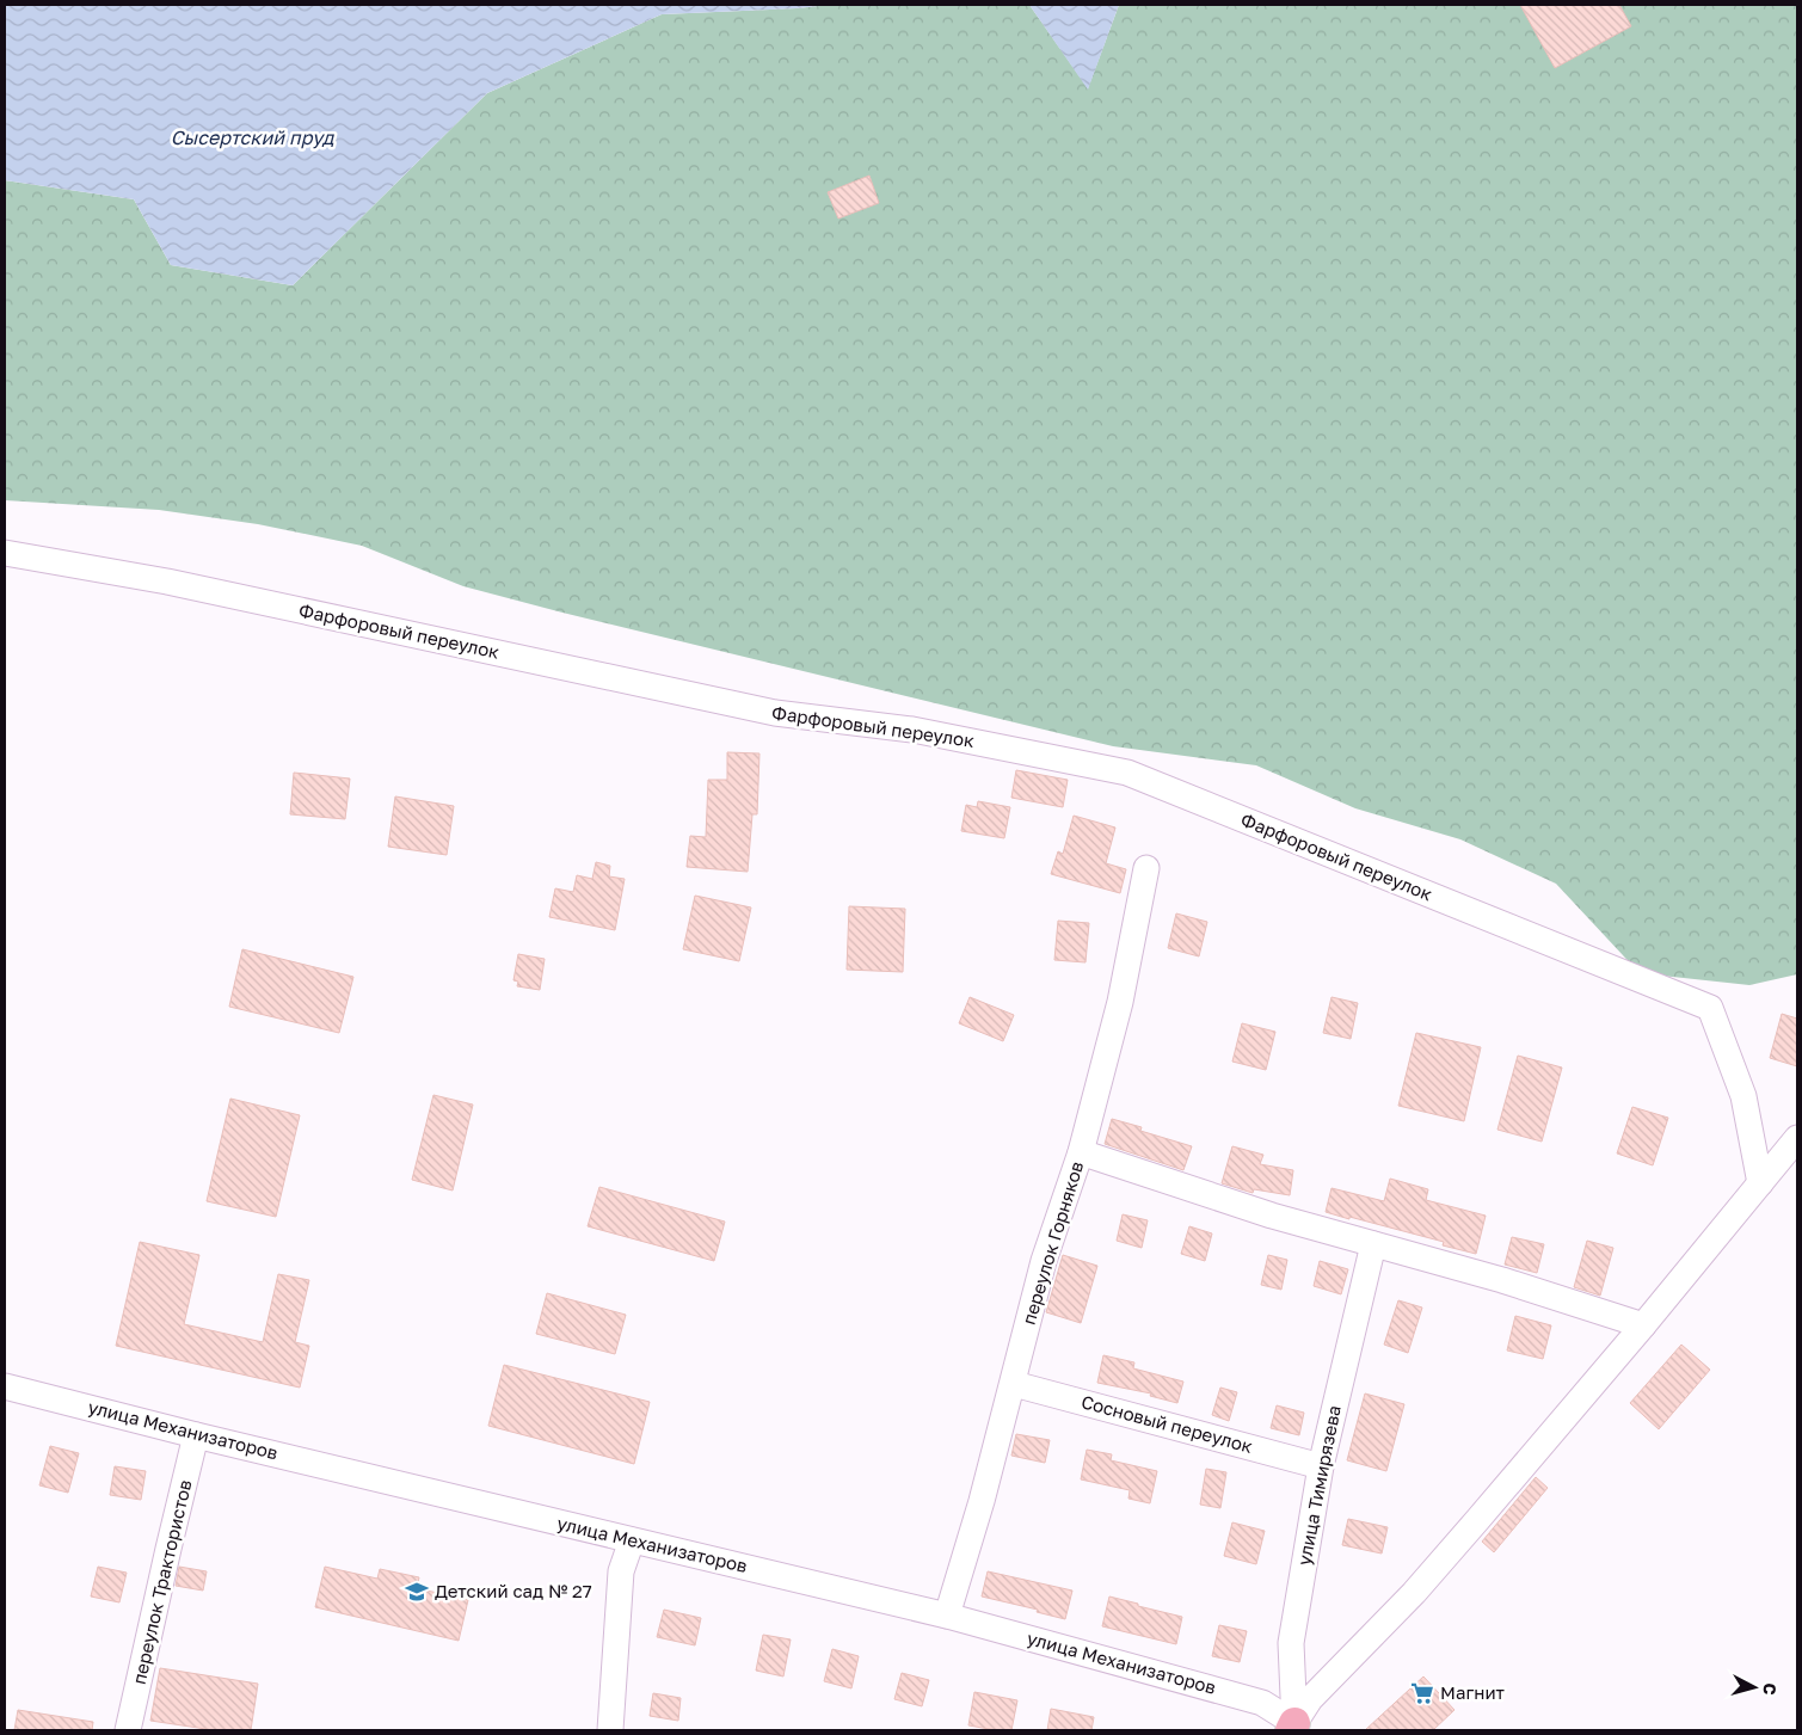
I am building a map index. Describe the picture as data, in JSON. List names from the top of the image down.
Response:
{
  "streets": {
    "street": [
      "Фарфоровый переулок",
      "переулок Горняков",
      "Сосновый переулок",
      "улица Механизаторов",
      "улица Тимирязева",
      "переулок Трактористов"
    ]
  },
  "crossings": [
    ["переулок Горняков", "Сосновый переулок"],
    ["переулок Горняков", "улица Механизаторов"],
    ["Сосновый переулок", "улица Тимирязева"],
    ["улица Механизаторов", "улица Тимирязева"],
    ["улица Механизаторов", "переулок Трактористов"]
  ],
  "water": ["Сысертский пруд"],
  "places": {
    "school or university": ["Детский сад № 27"],
    "supermarket": ["Магнит"]
  },
  "north": "right"
}
